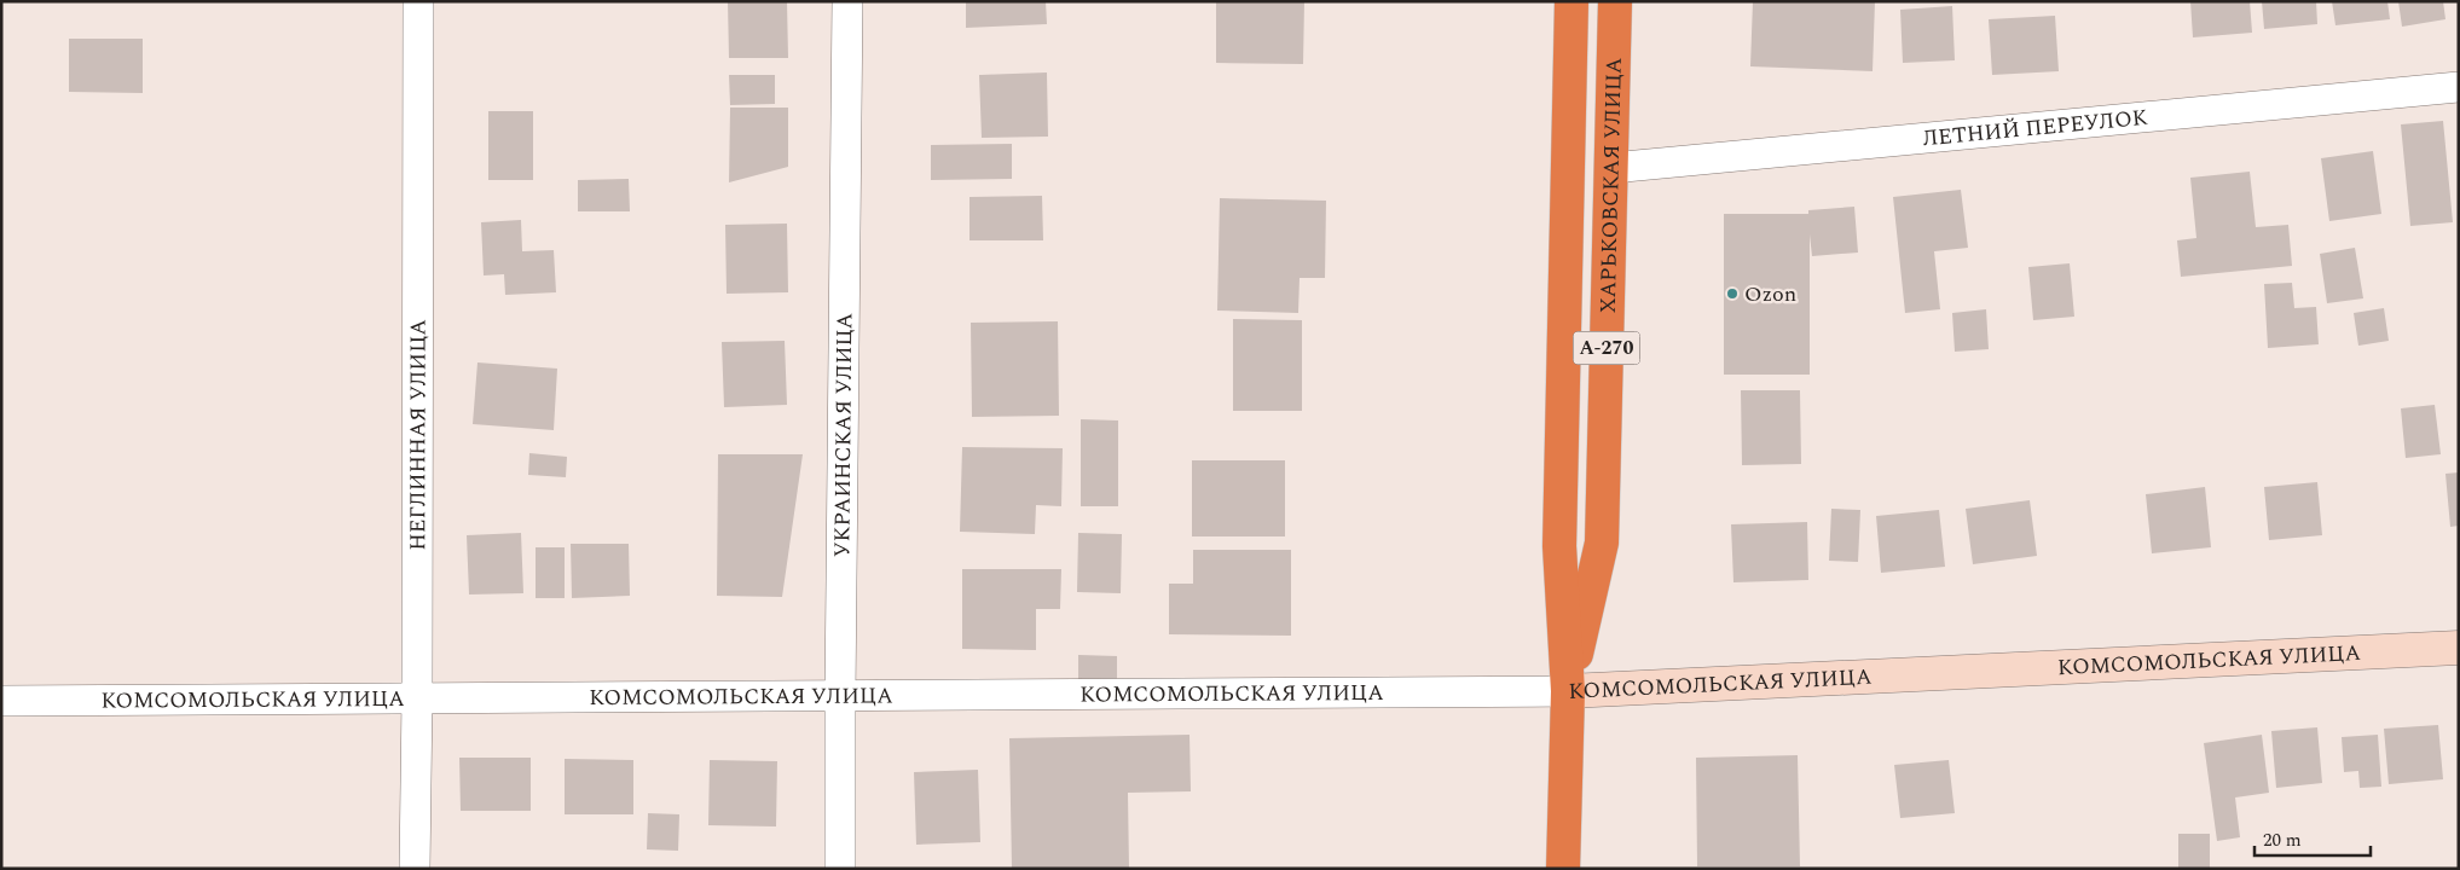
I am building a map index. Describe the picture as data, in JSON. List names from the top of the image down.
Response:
{
  "streets": {
    "highway": ["ХАРЬКОВСКАЯ УЛИЦА", "А-270"],
    "main road": ["КОМСОМОЛЬСКАЯ УЛИЦА"],
    "street": ["ЛЕТНИЙ ПЕРЕУЛОК", "НЕГЛИННАЯ УЛИЦА", "УКРАИНСКАЯ УЛИЦА"]
  },
  "crossings": [
    ["ЛЕТНИЙ ПЕРЕУЛОК", "ХАРЬКОВСКАЯ УЛИЦА"],
    ["ХАРЬКОВСКАЯ УЛИЦА", "КОМСОМОЛЬСКАЯ УЛИЦА"],
    ["НЕГЛИННАЯ УЛИЦА", "КОМСОМОЛЬСКАЯ УЛИЦА"],
    ["УКРАИНСКАЯ УЛИЦА", "КОМСОМОЛЬСКАЯ УЛИЦА"]
  ],
  "places": ["Ozon"],
  "scale_bar": "20 m"
}
